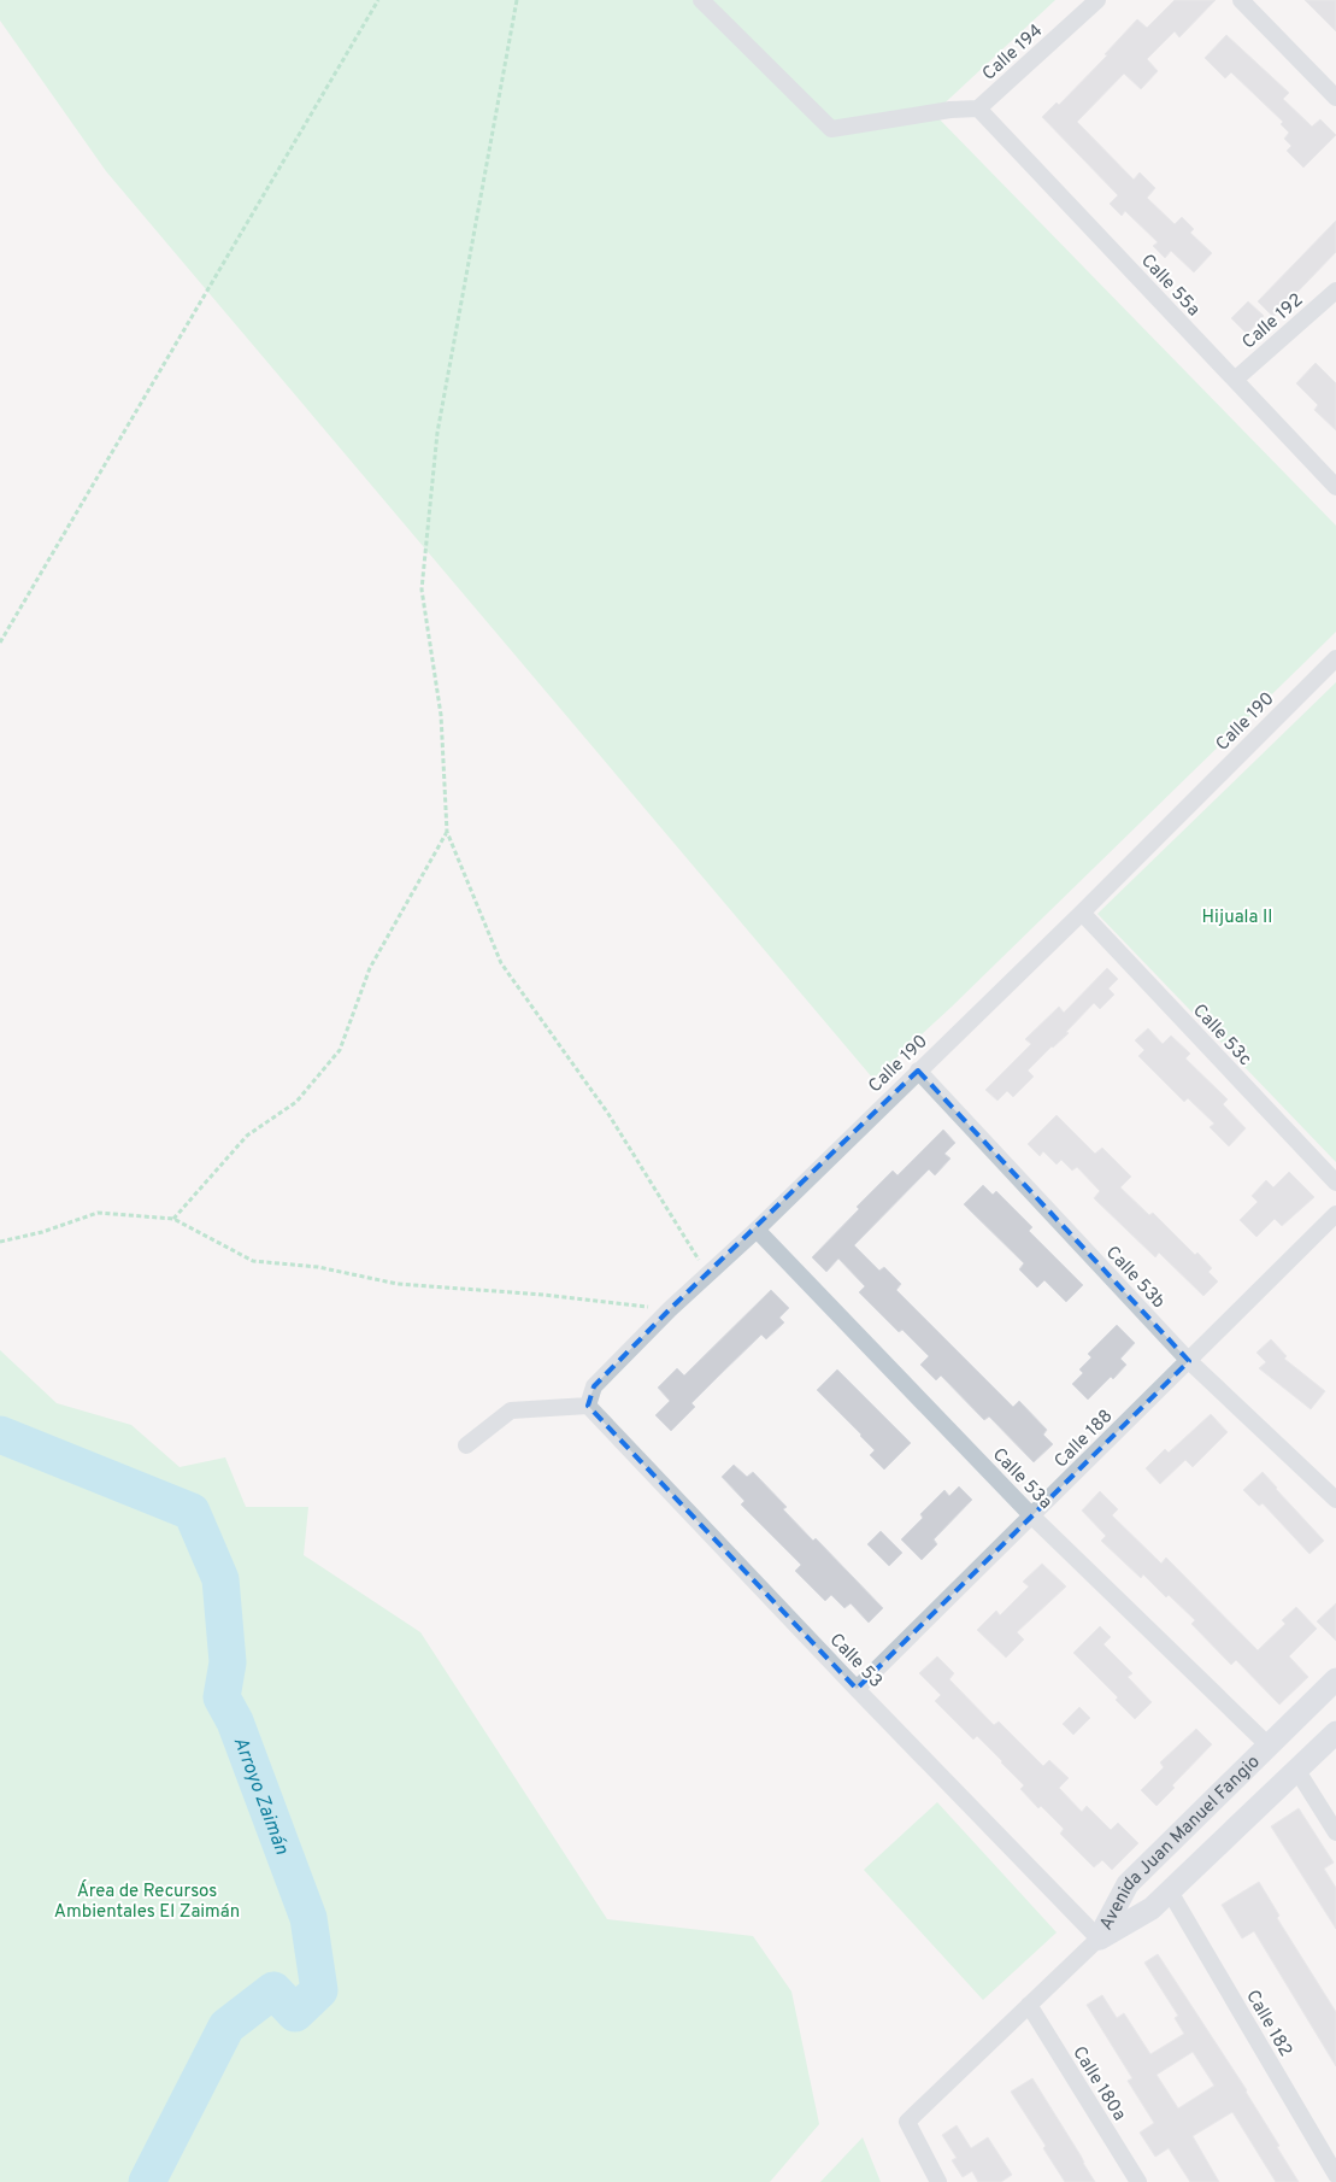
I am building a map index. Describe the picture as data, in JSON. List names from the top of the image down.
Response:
{
  "streets": {
    "main road": ["Avenida Juan Manuel Fangio"],
    "street": [
      "Calle 194",
      "Calle 55a",
      "Calle 192",
      "Calle 190",
      "Calle 53c",
      "Calle 53b",
      "Calle 188",
      "Calle 53a",
      "Calle 53",
      "Calle 182",
      "Calle 180a"
    ]
  },
  "crossings": [
    ["Calle 194", "Calle 55a"],
    ["Calle 55a", "Calle 192"],
    ["Calle 190", "Calle 53c"],
    ["Calle 190", "Calle 53b"],
    ["Calle 190", "Calle 53a"],
    ["Calle 190", "Calle 53"],
    ["Calle 53b", "Calle 188"],
    ["Calle 188", "Calle 53a"],
    ["Calle 188", "Calle 53"],
    ["Calle 53a", "Avenida Juan Manuel Fangio"],
    ["Calle 53", "Avenida Juan Manuel Fangio"],
    ["Avenida Juan Manuel Fangio", "Calle 182"]
  ],
  "water": ["Arroyo Zaimán"],
  "parks": ["Hijuala II", "Área de Recursos Ambientales El Zaimán"]
}
